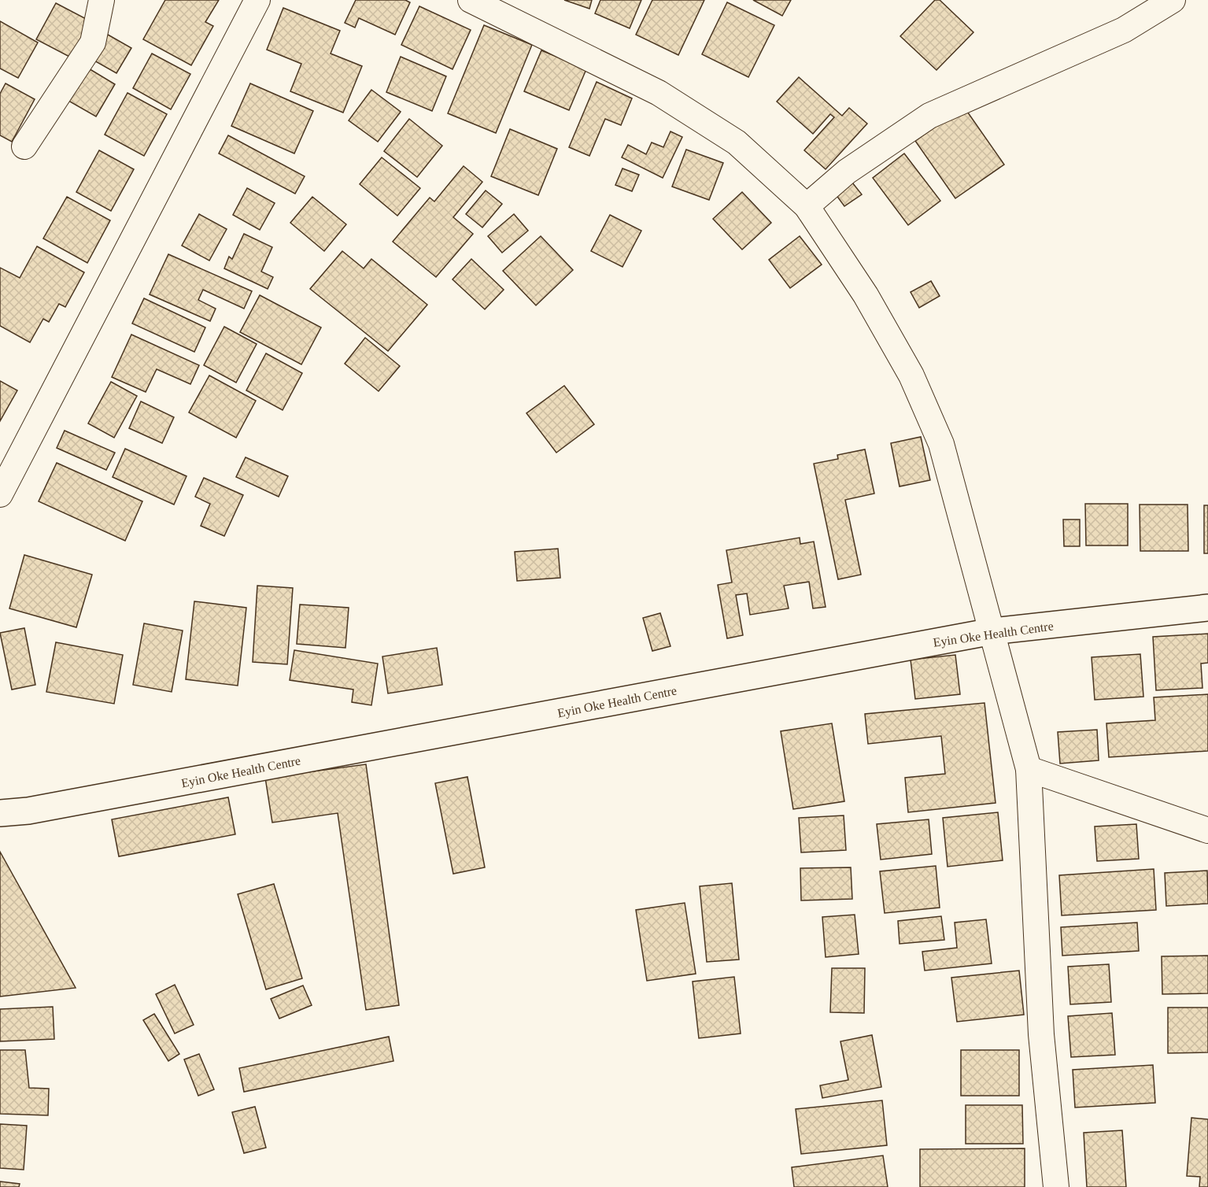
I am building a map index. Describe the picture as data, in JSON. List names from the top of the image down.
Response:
{
  "streets": {
    "main road": ["Eyin Oke Health Centre"]
  }
}
